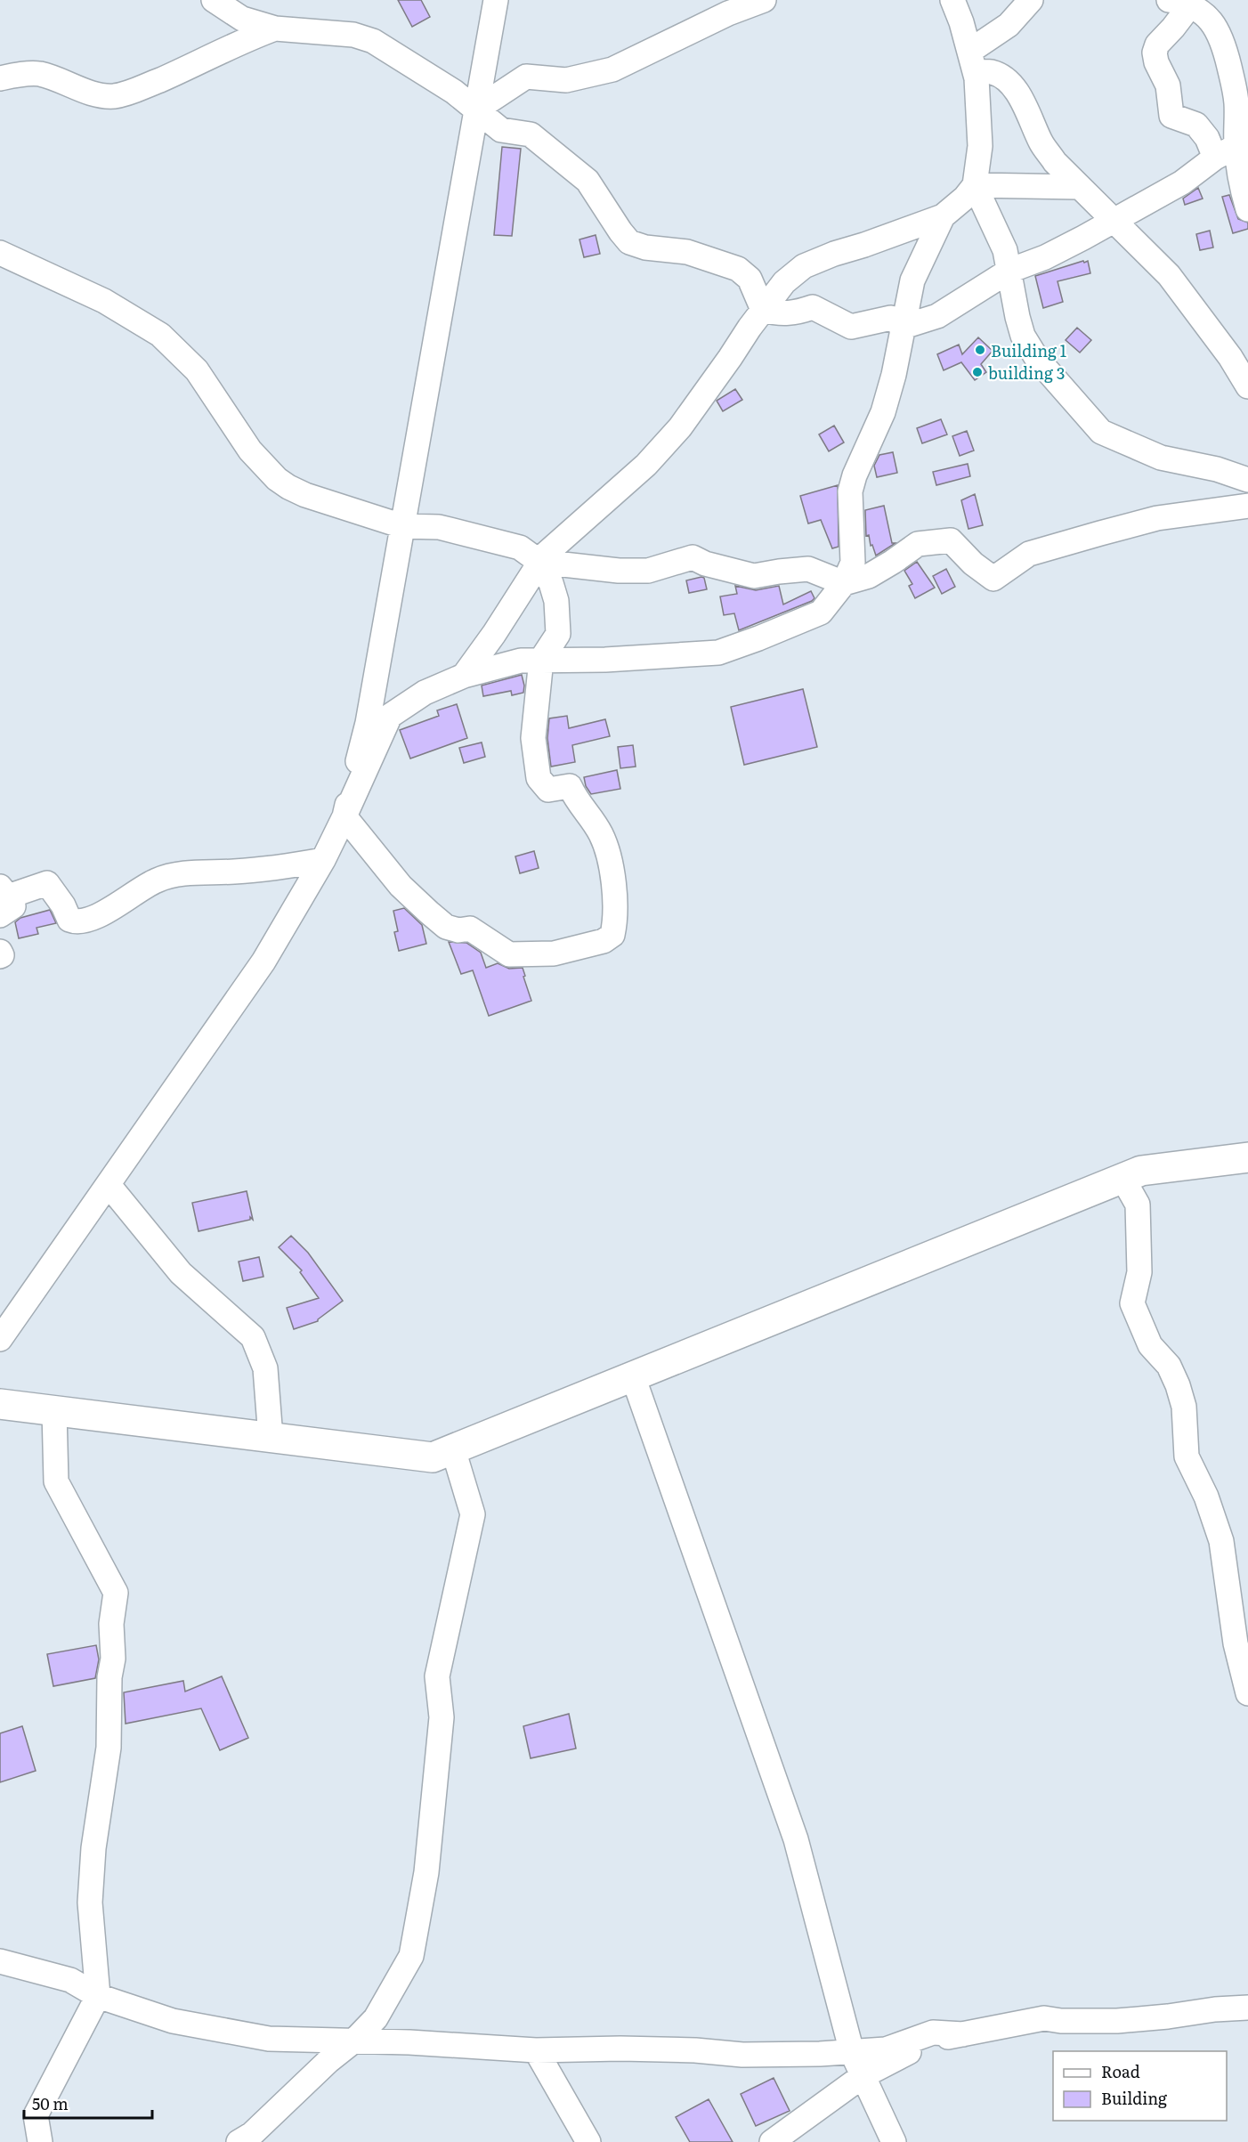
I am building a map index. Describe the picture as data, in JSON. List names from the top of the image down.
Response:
{
  "places": ["Building 1", "building 3"],
  "legend": ["Road", "Building"],
  "scale_bar": "50 m"
}
